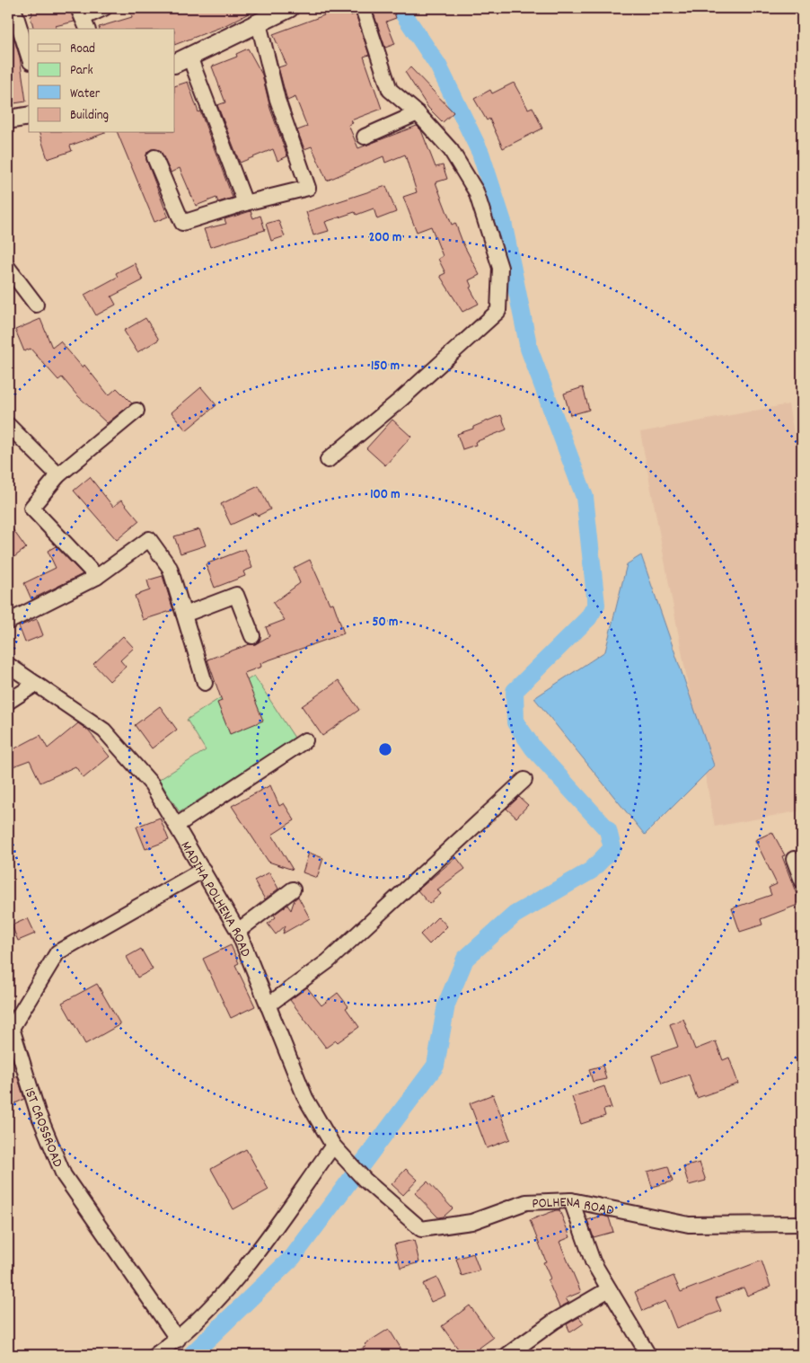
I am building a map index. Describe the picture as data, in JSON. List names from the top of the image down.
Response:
{
  "streets": {
    "street": ["MADIHA POLHENA ROAD", "1ST CROSSROAD", "POLHENA ROAD"]
  },
  "crossings": [
    ["MADIHA POLHENA ROAD", "1ST CROSSROAD"],
    ["MADIHA POLHENA ROAD", "POLHENA ROAD"]
  ],
  "legend": [
    "Road",
    "Park",
    "Water",
    "Building"
  ],
  "rings": [
    "200 m",
    "150 m",
    "100 m",
    "50 m"
  ]
}
